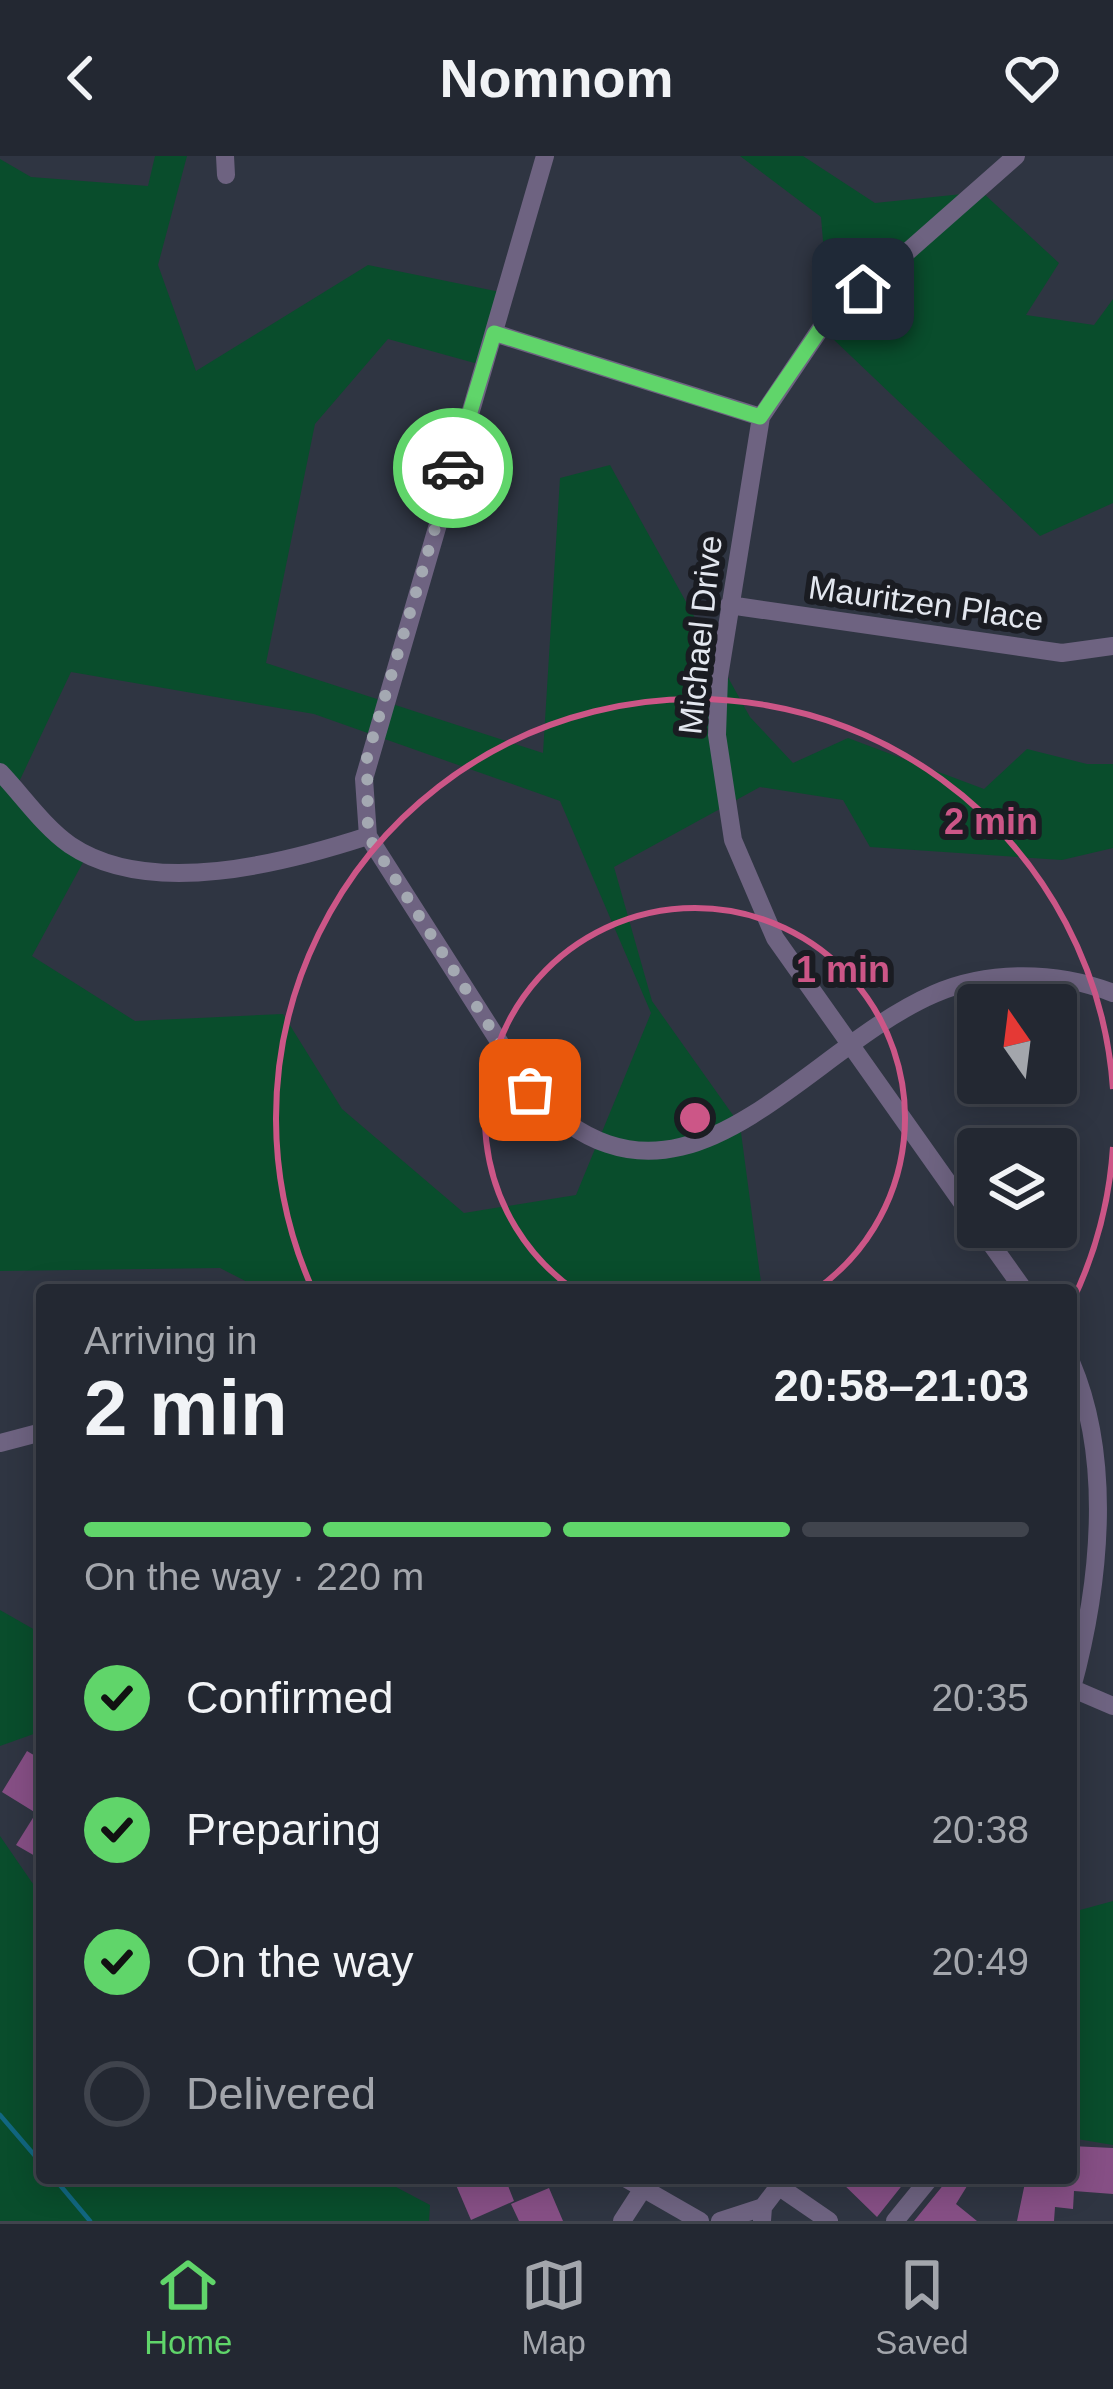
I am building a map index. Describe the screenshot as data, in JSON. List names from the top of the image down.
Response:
{
  "streets": {
    "street": ["Mauritzen Place", "Michael Drive"]
  },
  "crossings": [
    ["Mauritzen Place", "Michael Drive"]
  ],
  "north": "top",
  "page": {
    "header": "Nomnom",
    "heading": ["2 min", "Arriving in", "20:58–21:03"],
    "bar": "On the way · 220 m",
    "list": [
      ["Confirmed", "20:35"],
      ["Preparing", "20:38"],
      ["On the way", "20:49"],
      "Delivered"
    ],
    "tabs": ["Home", "Map", "Saved"]
  },
  "rings": ["2 min", "1 min"]
}
